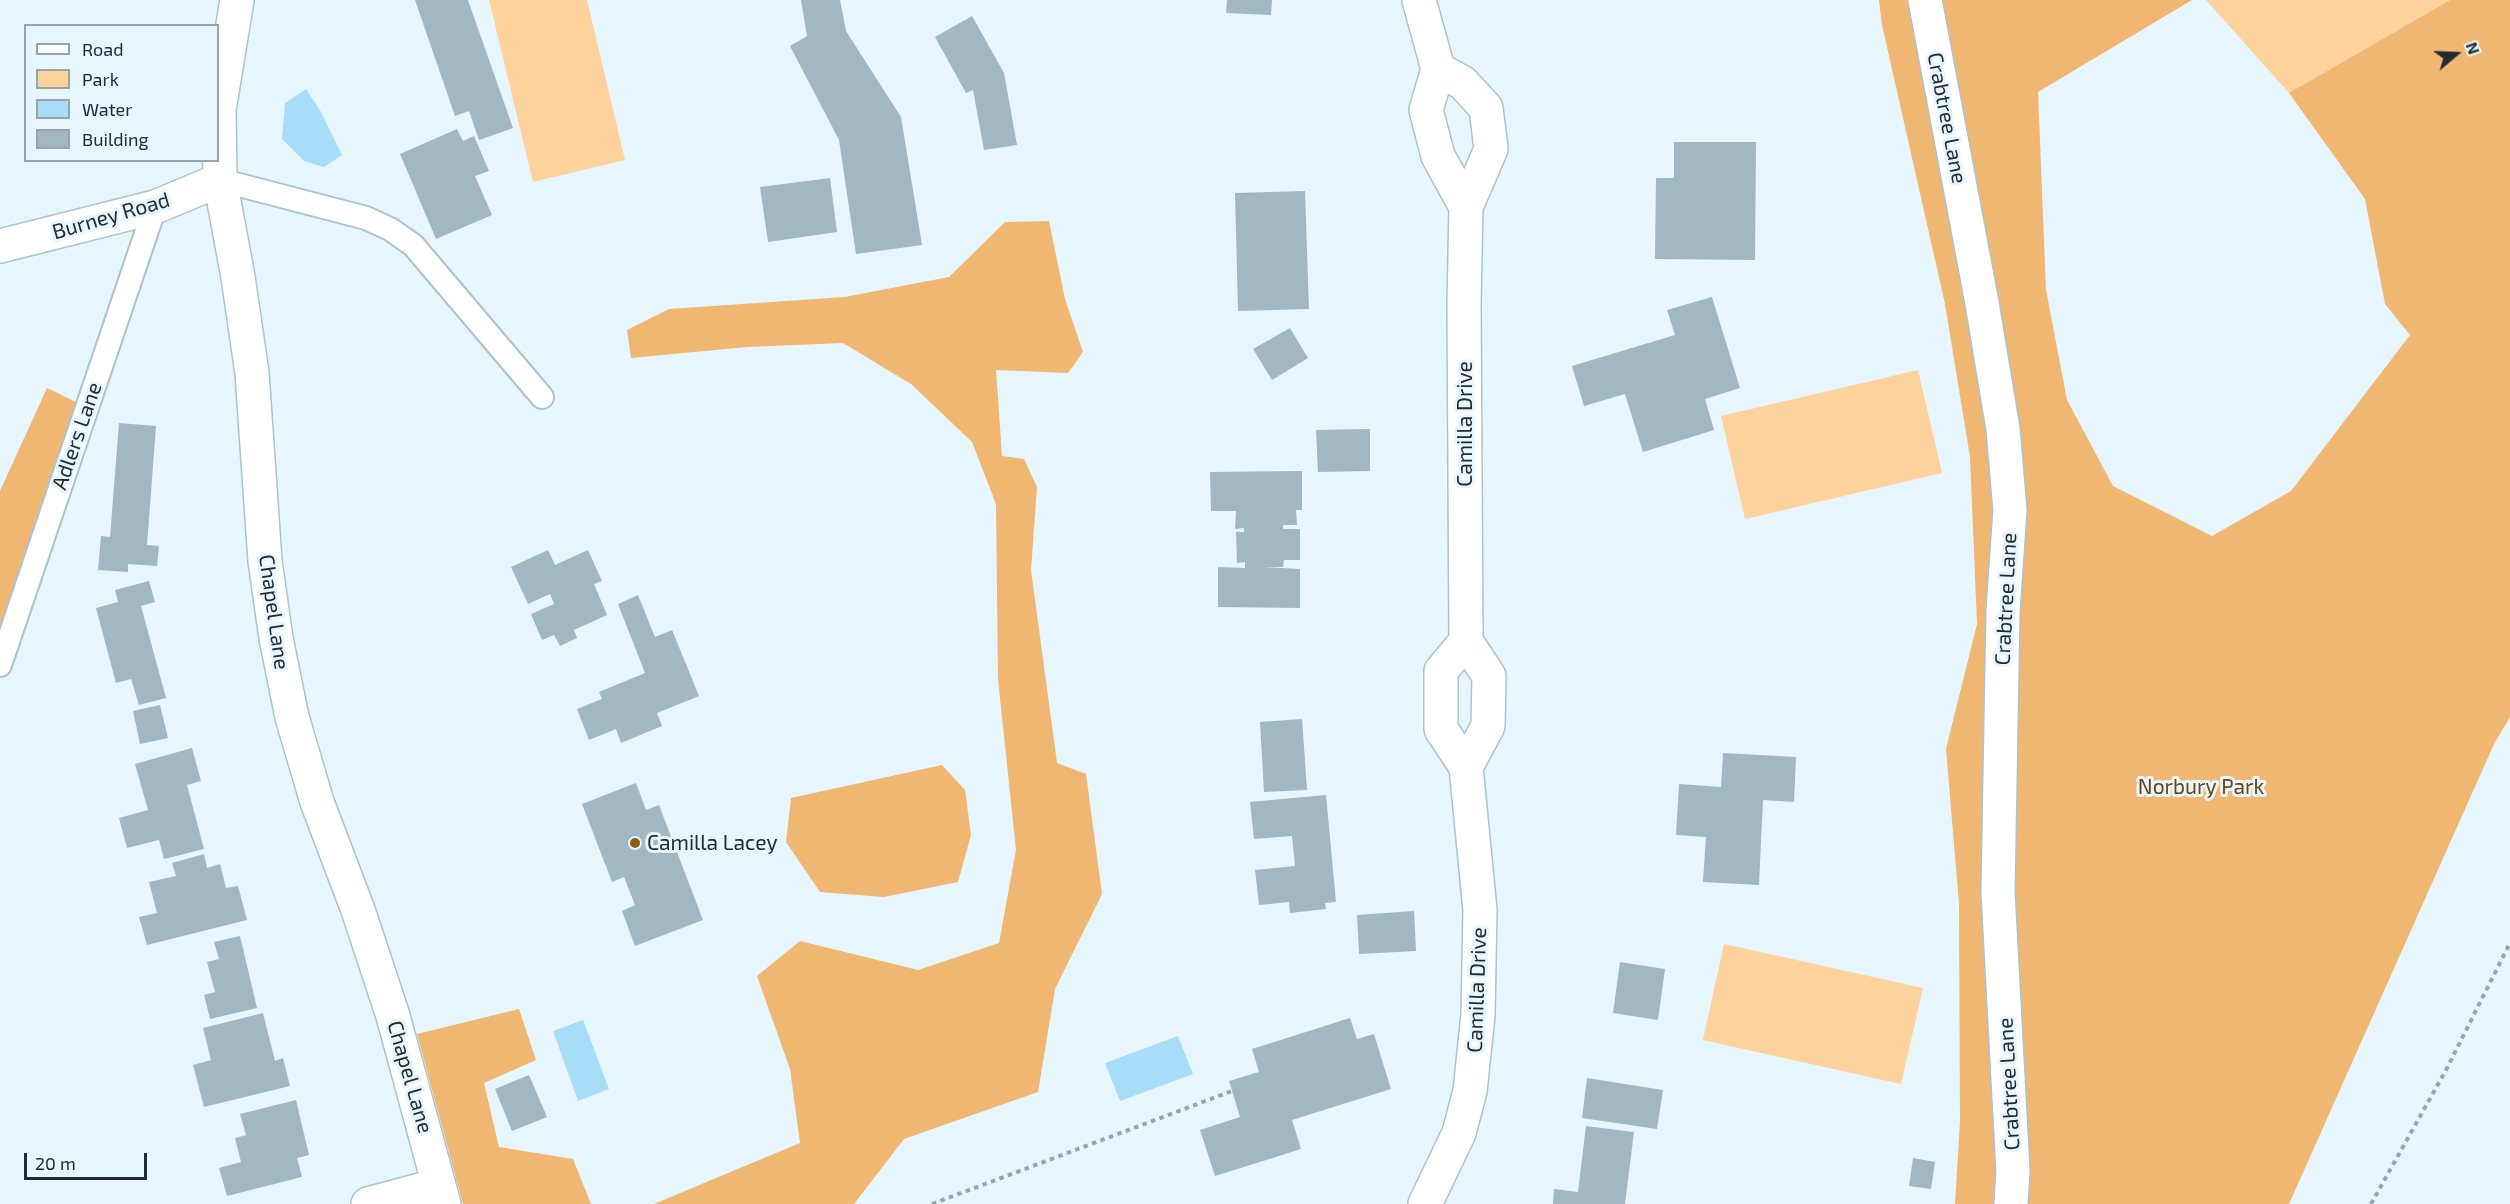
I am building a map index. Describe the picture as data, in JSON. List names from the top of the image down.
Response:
{
  "streets": {
    "street": [
      "Crabtree Lane",
      "Burney Road",
      "Camilla Drive",
      "Chapel Lane"
    ],
    "lane": ["Adlers Lane"]
  },
  "crossings": [
    ["Burney Road", "Adlers Lane"],
    ["Burney Road", "Chapel Lane"]
  ],
  "parks": ["Norbury Park"],
  "places": ["Camilla Lacey"],
  "legend": [
    "Road",
    "Park",
    "Water",
    "Building"
  ],
  "scale_bar": "20 m",
  "north": "right"
}
